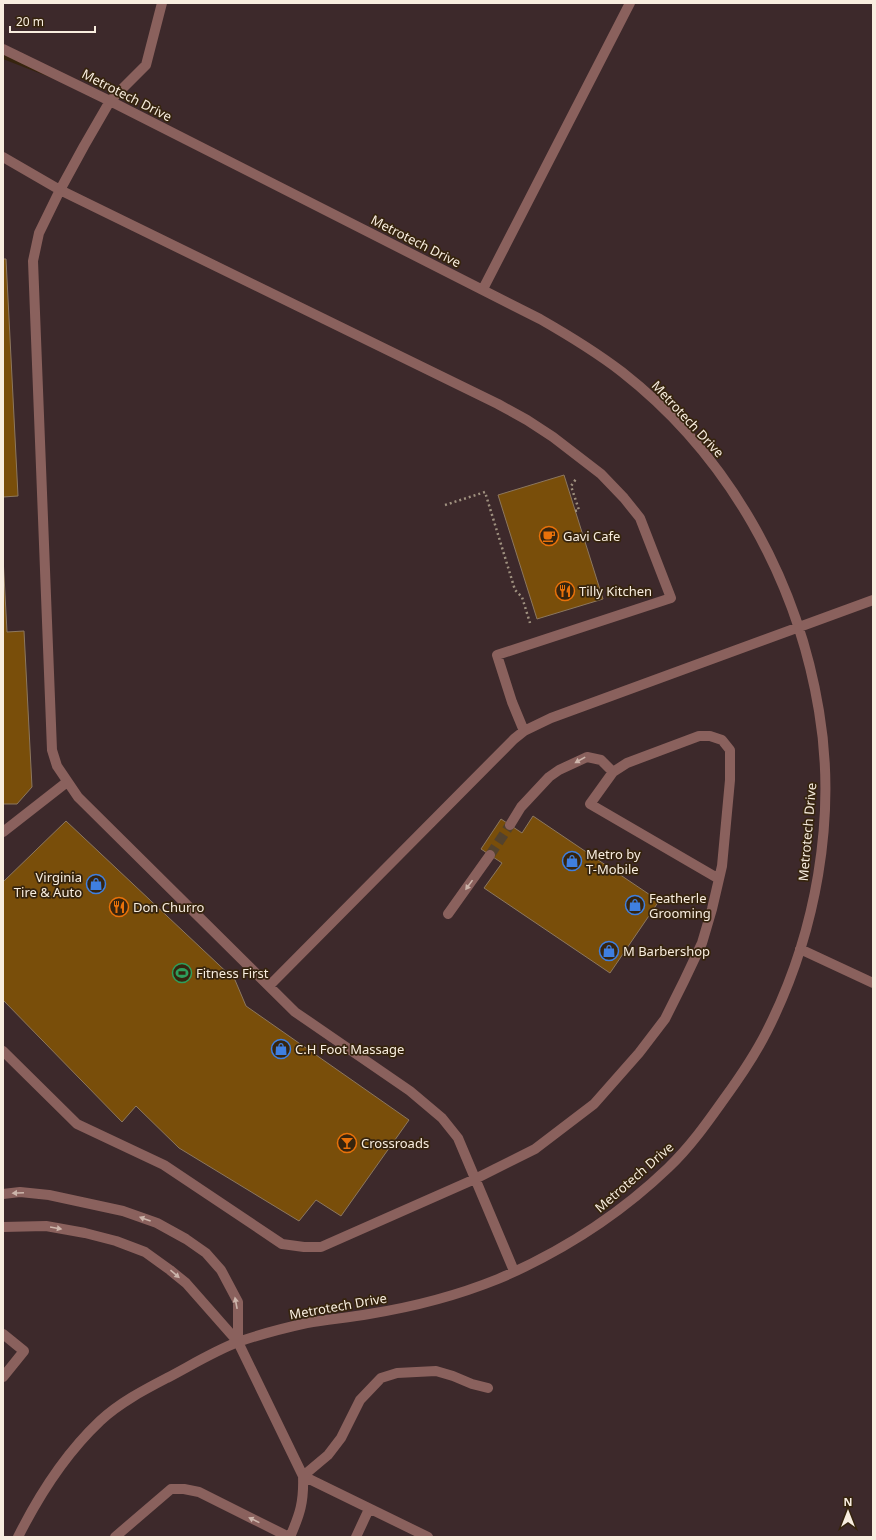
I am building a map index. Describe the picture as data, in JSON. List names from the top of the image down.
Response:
{
  "streets": {
    "street": ["Metrotech Drive"]
  },
  "places": {
    "cafe": ["Gavi Cafe"],
    "restaurant": ["Tilly Kitchen", "Don Churro"],
    "shop": [
      "Metro by T-Mobile",
      "Virginia Tire & Auto",
      "Featherle Grooming",
      "M Barbershop",
      "C.H Foot Massage"
    ],
    "sports": ["Fitness First"],
    "bar": ["Crossroads"]
  },
  "scale_bar": "20 m",
  "north": "top"
}
